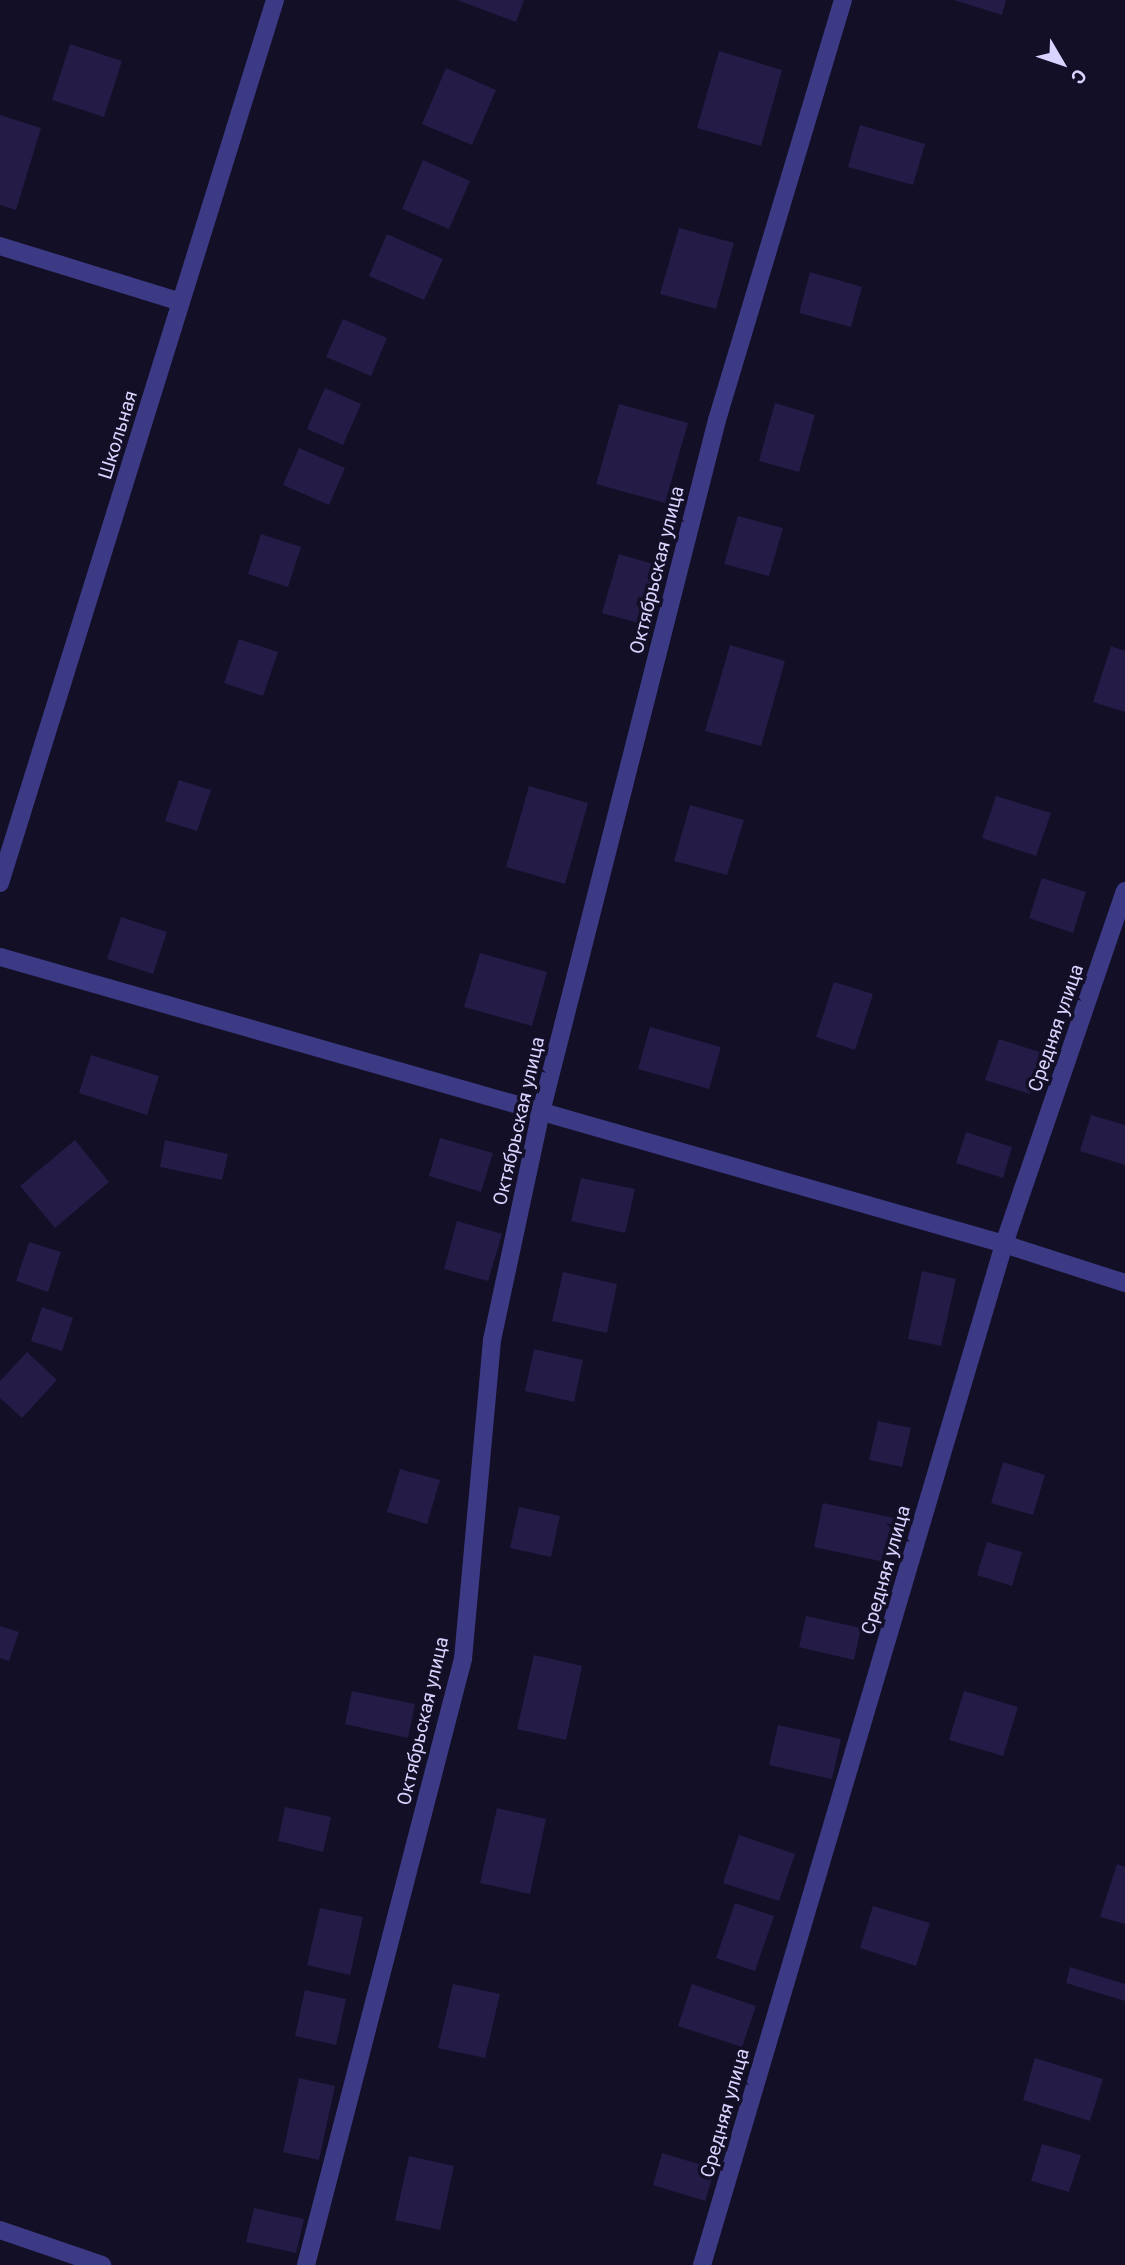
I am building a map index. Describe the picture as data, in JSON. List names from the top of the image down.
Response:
{
  "streets": {
    "street": ["Школьная", "Октябрьская улица", "Средняя улица"]
  },
  "north": "bottom right"
}
